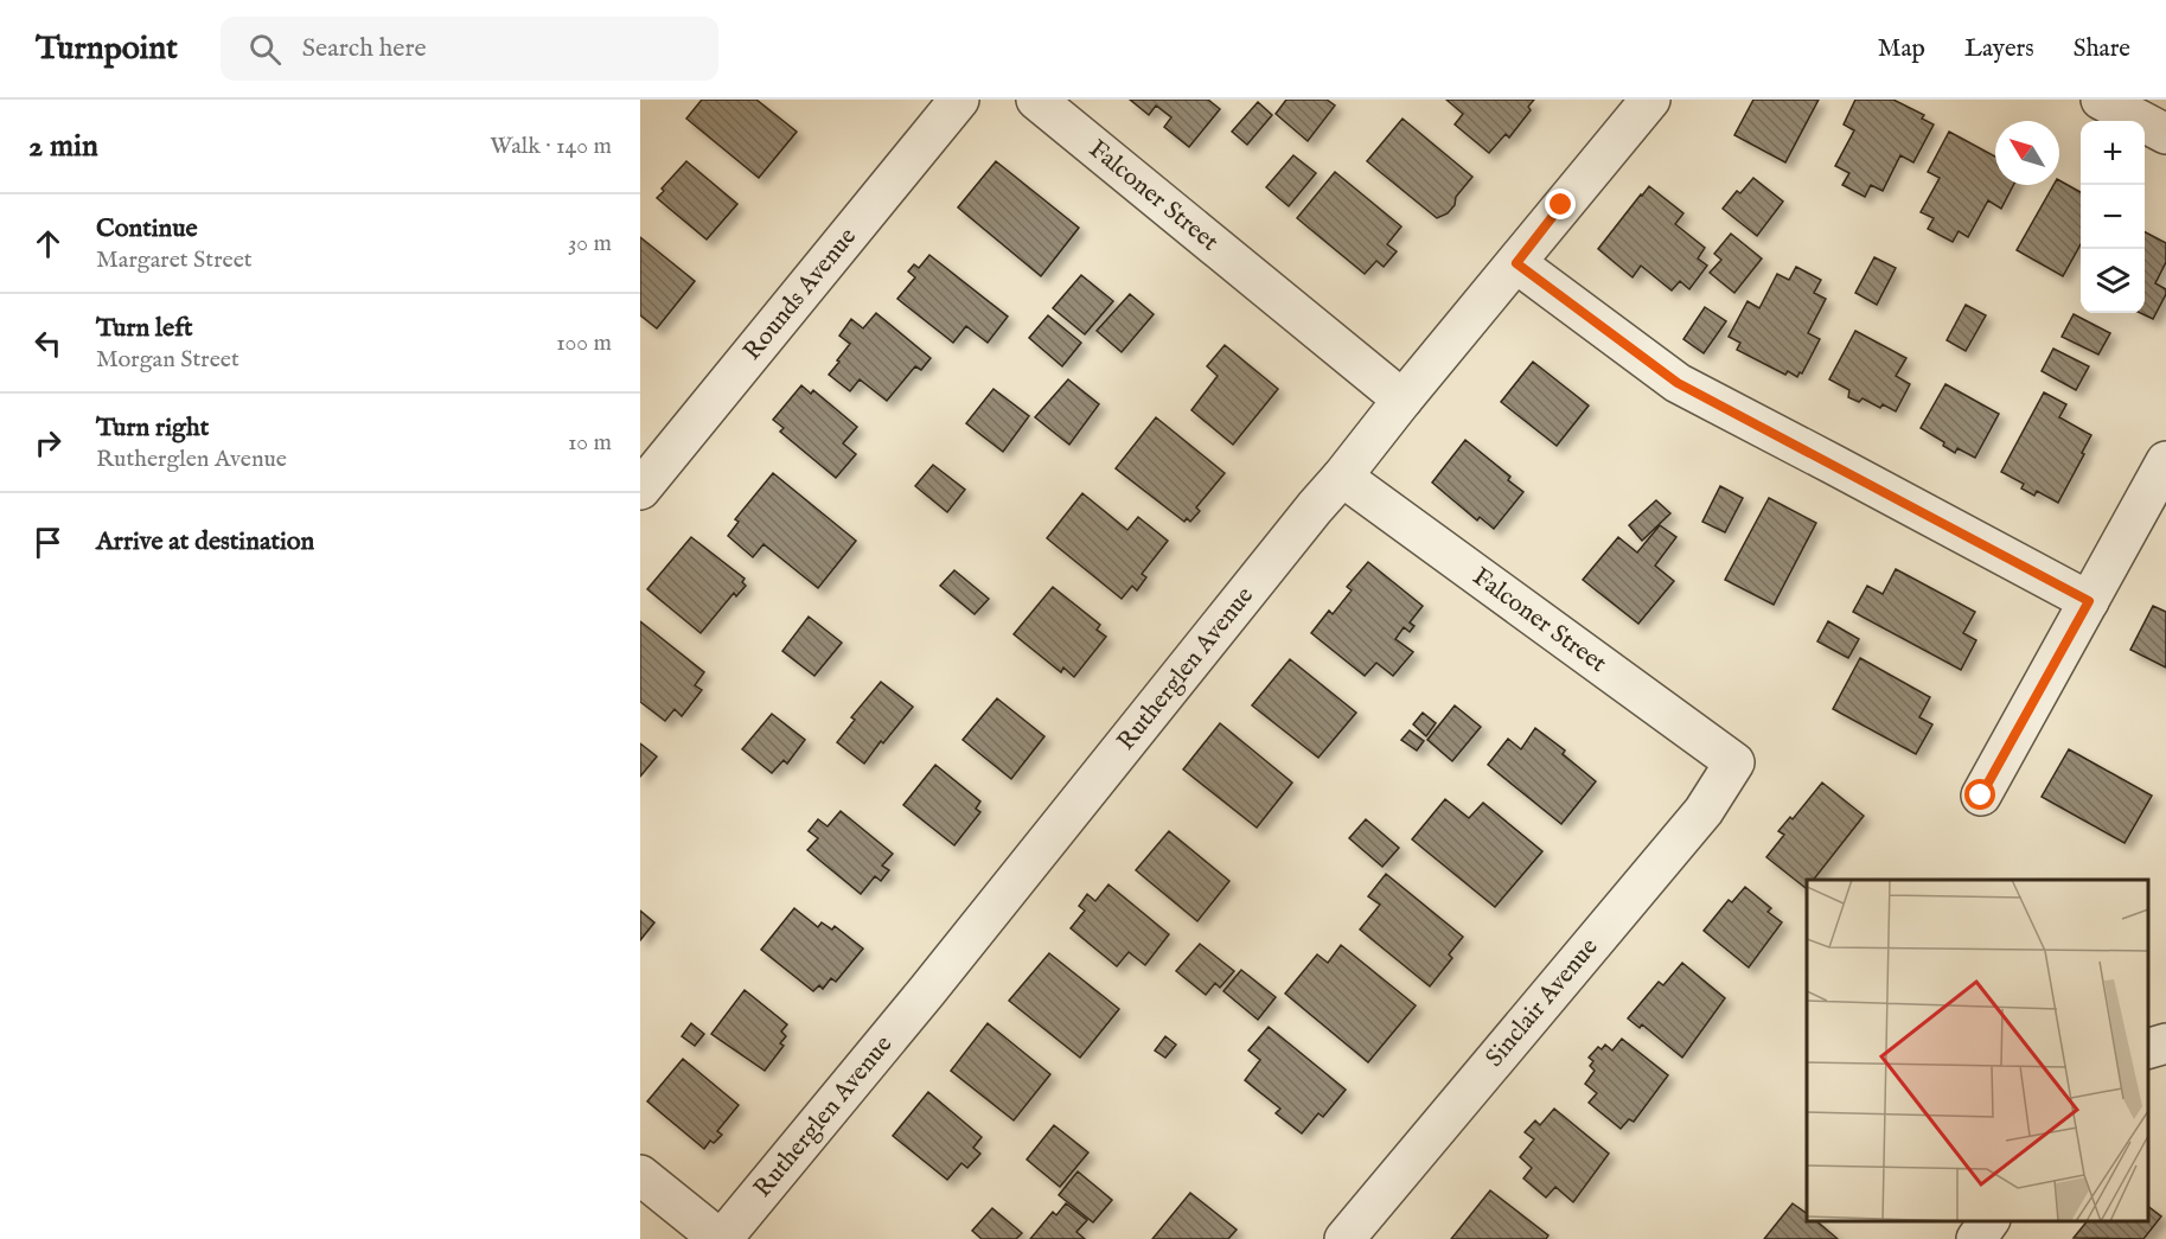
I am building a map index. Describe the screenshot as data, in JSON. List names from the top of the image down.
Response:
{
  "streets": {
    "street": [
      "Falconer Street",
      "Rounds Avenue",
      "Rutherglen Avenue",
      "Sinclair Avenue"
    ]
  },
  "crossings": [
    ["Falconer Street", "Rutherglen Avenue"],
    ["Falconer Street", "Sinclair Avenue"]
  ],
  "north": "top left",
  "page": {
    "header": "Turnpoint",
    "search": "Search here",
    "nav": ["Map", "Layers", "Share"],
    "heading": ["2 min", "Walk · 140 m"],
    "map_buttons": ["+", "−"],
    "list": [
      ["Continue", "Margaret Street", "30 m"],
      ["Turn left", "Morgan Street", "100 m"],
      ["Turn right", "Rutherglen Avenue", "10 m"],
      "Arrive at destination"
    ]
  }
}
